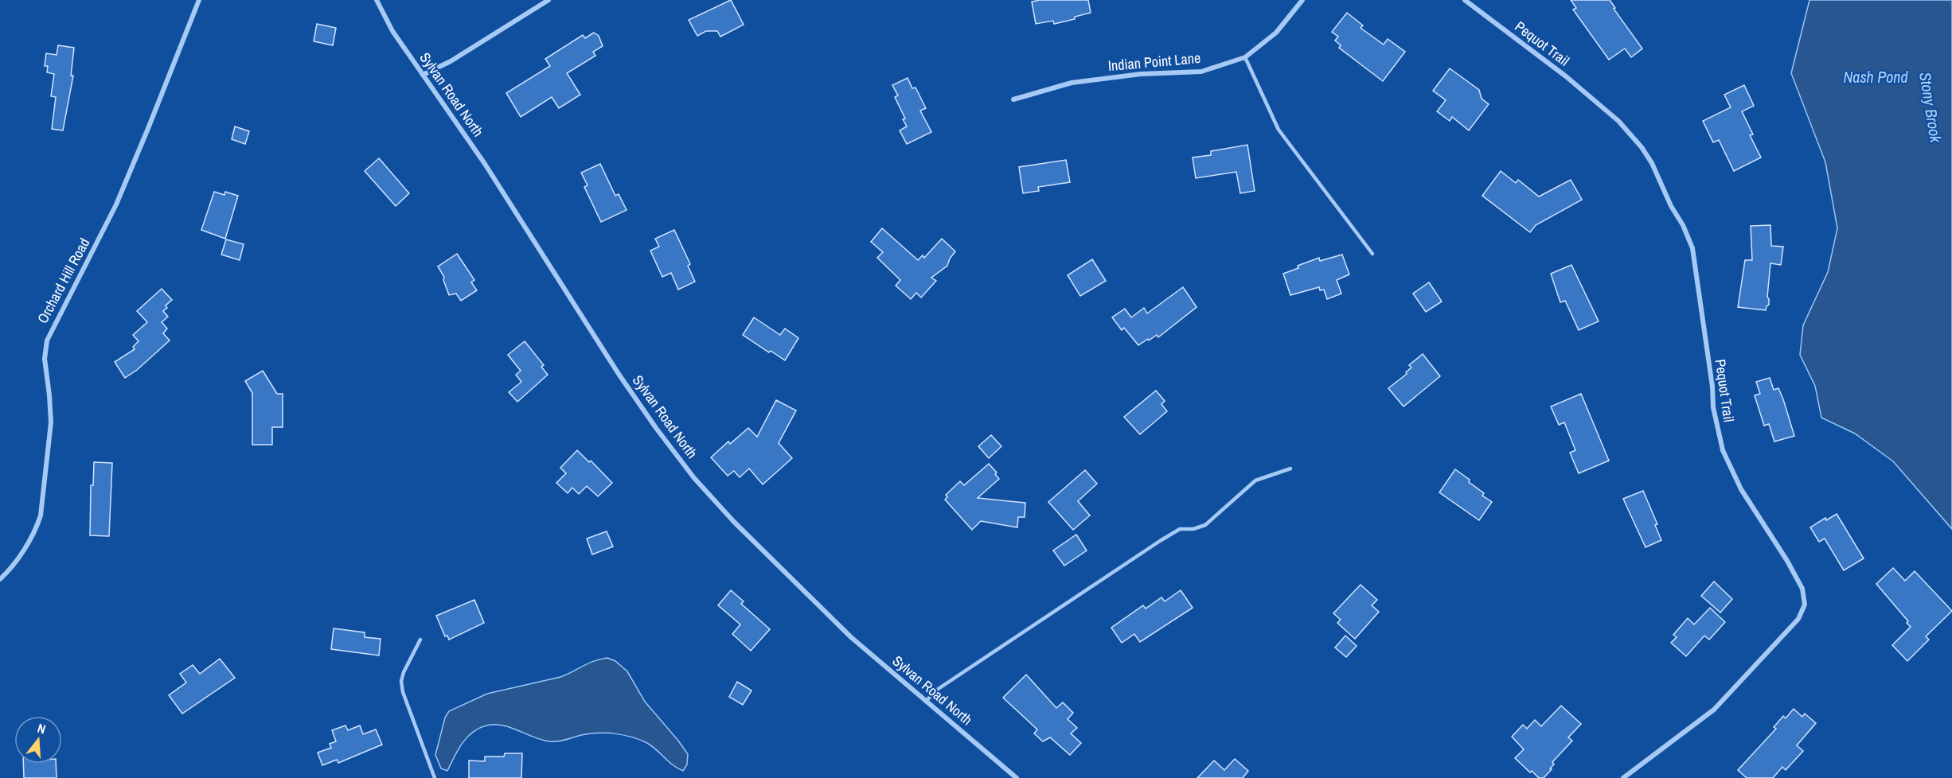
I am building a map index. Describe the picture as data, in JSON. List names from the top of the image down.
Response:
{
  "streets": {
    "street": [
      "Pequot Trail",
      "Indian Point Lane",
      "Sylvan Road North",
      "Orchard Hill Road"
    ]
  },
  "water": ["Nash Pond", "Stony Brook"],
  "north": "top"
}
